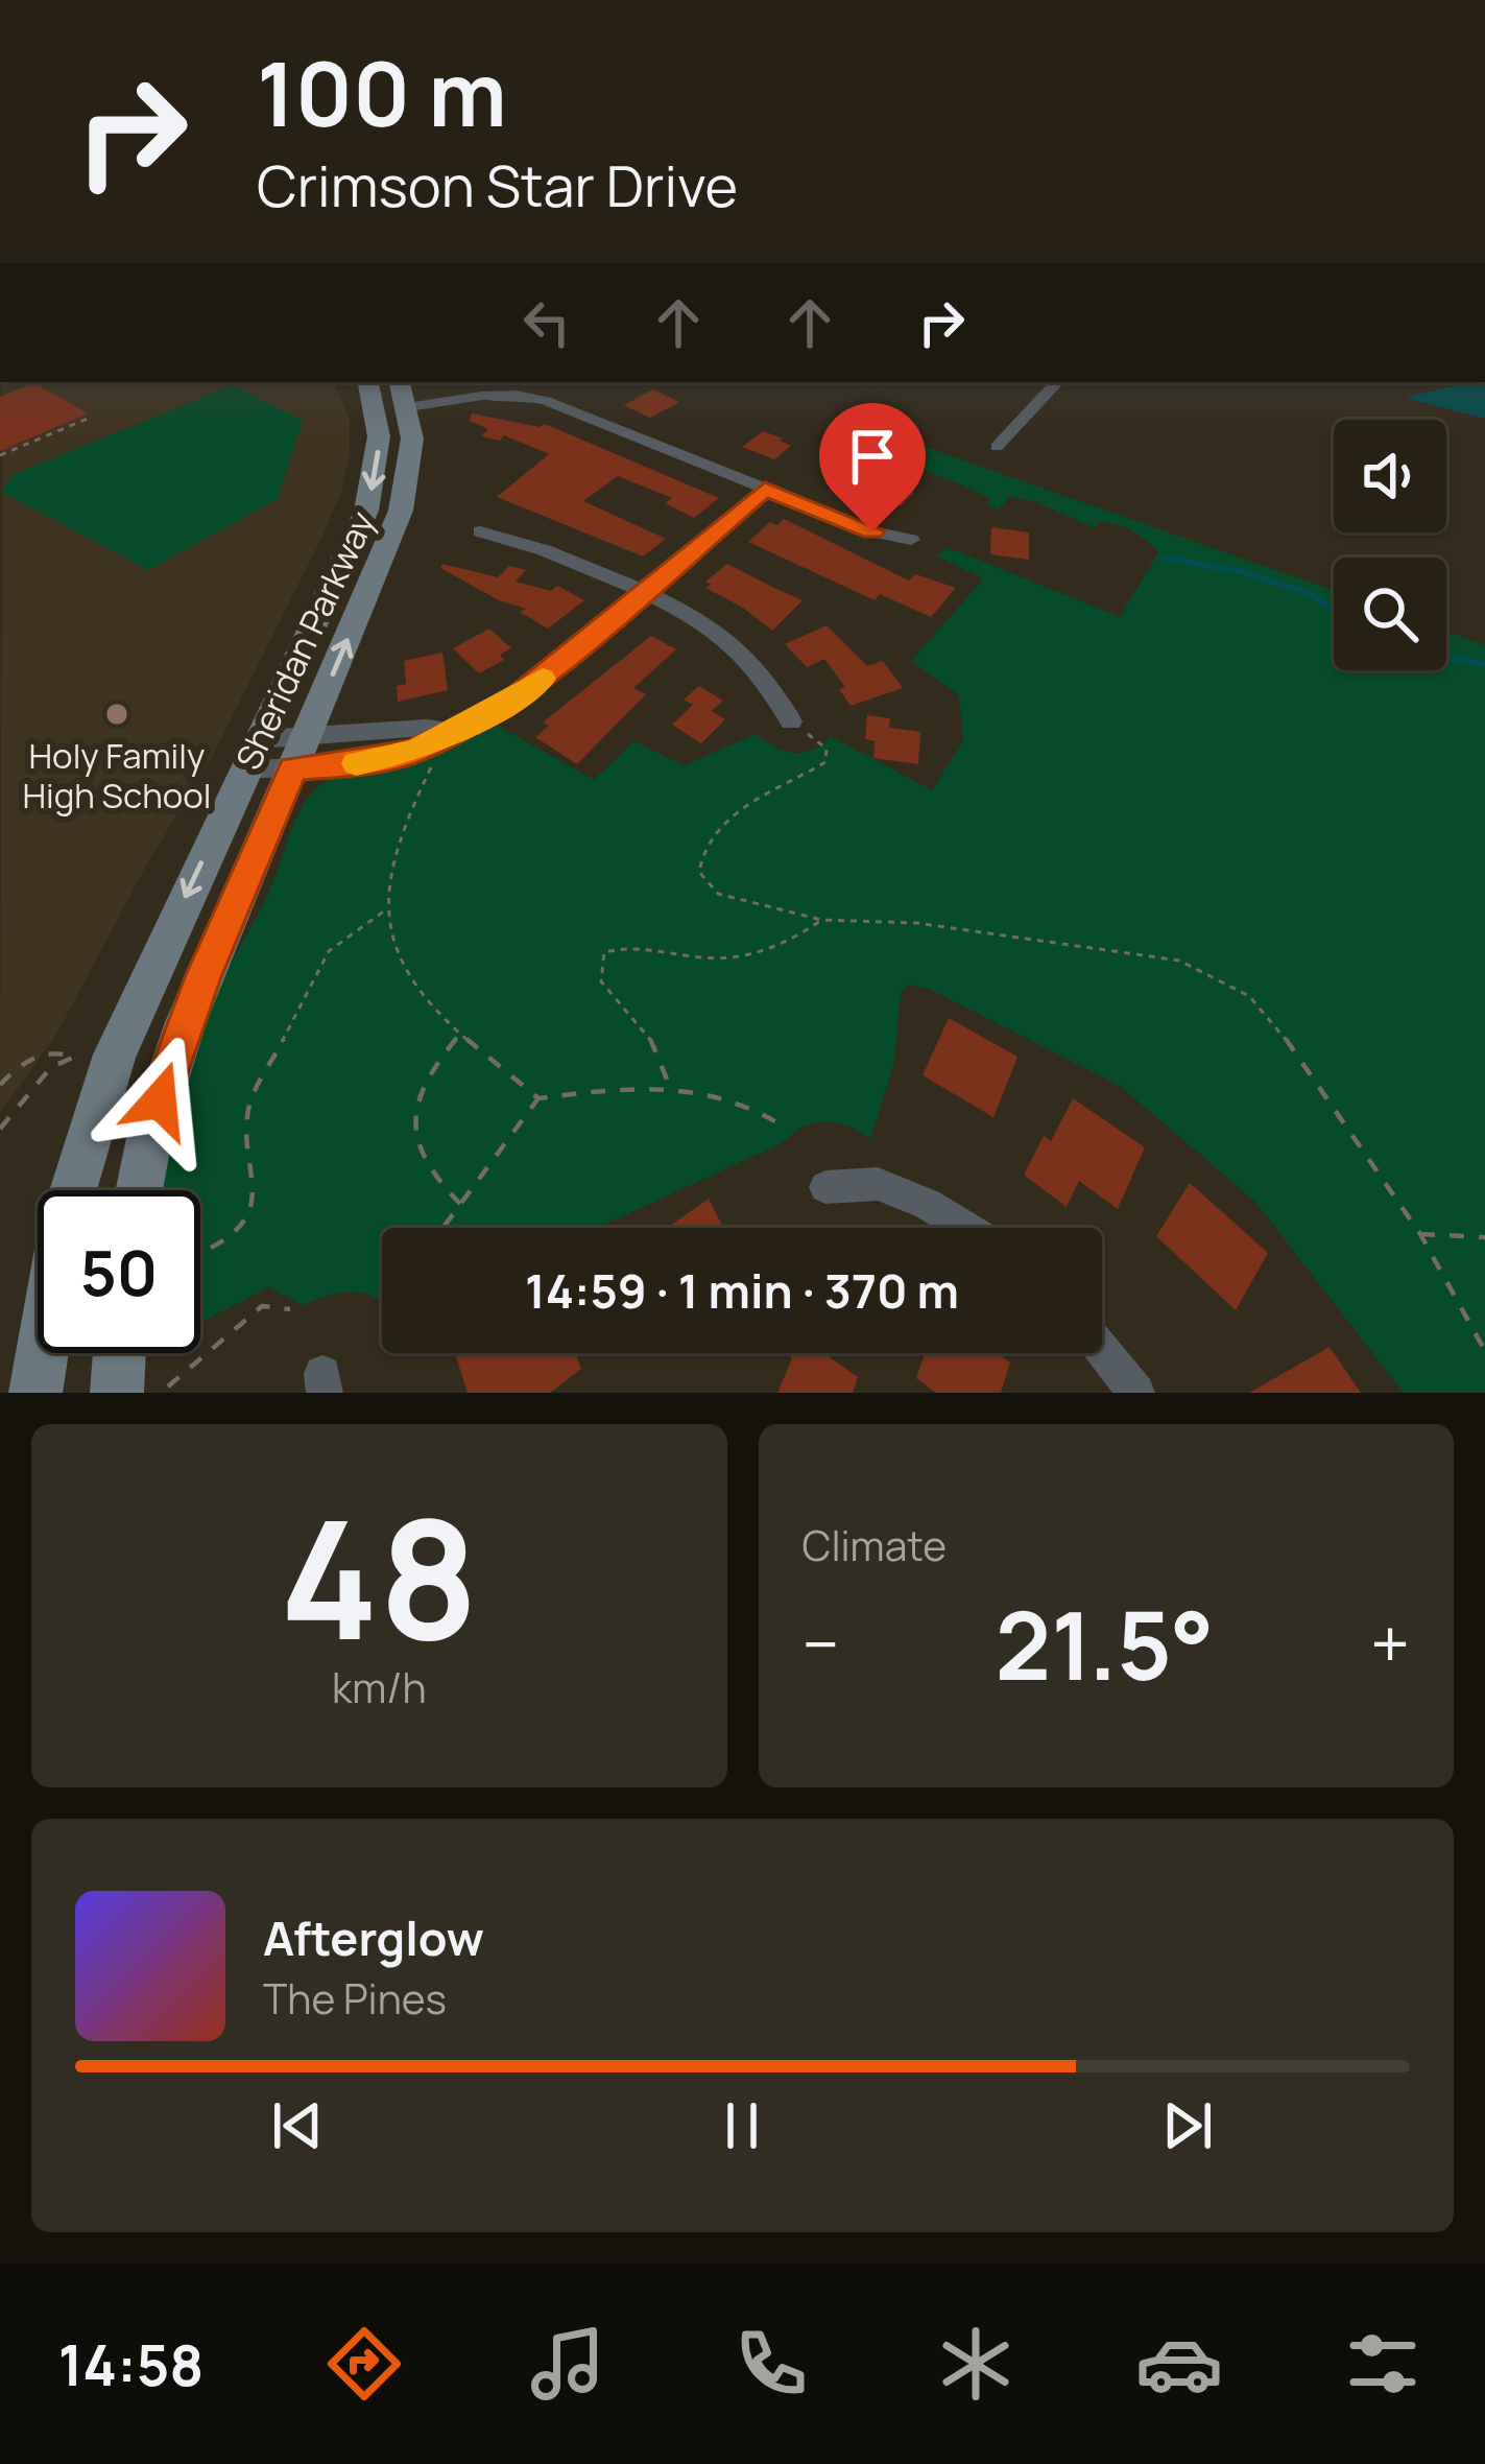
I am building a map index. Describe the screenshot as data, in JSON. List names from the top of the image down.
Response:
{
  "streets": {
    "main road": ["Sheridan Parkway"]
  },
  "places": ["Holy Family High School"],
  "page": {
    "turn": ["100 m", "Crimson Star Drive"],
    "limit": "50",
    "trip": "14:59 · 1 min · 370 m",
    "tile": [
      ["48", "km/h"],
      "Climate"
    ],
    "heat": ["−", "21.5°", "+"],
    "song": ["Afterglow", "The Pines"],
    "tabs": "14:58"
  }
}
